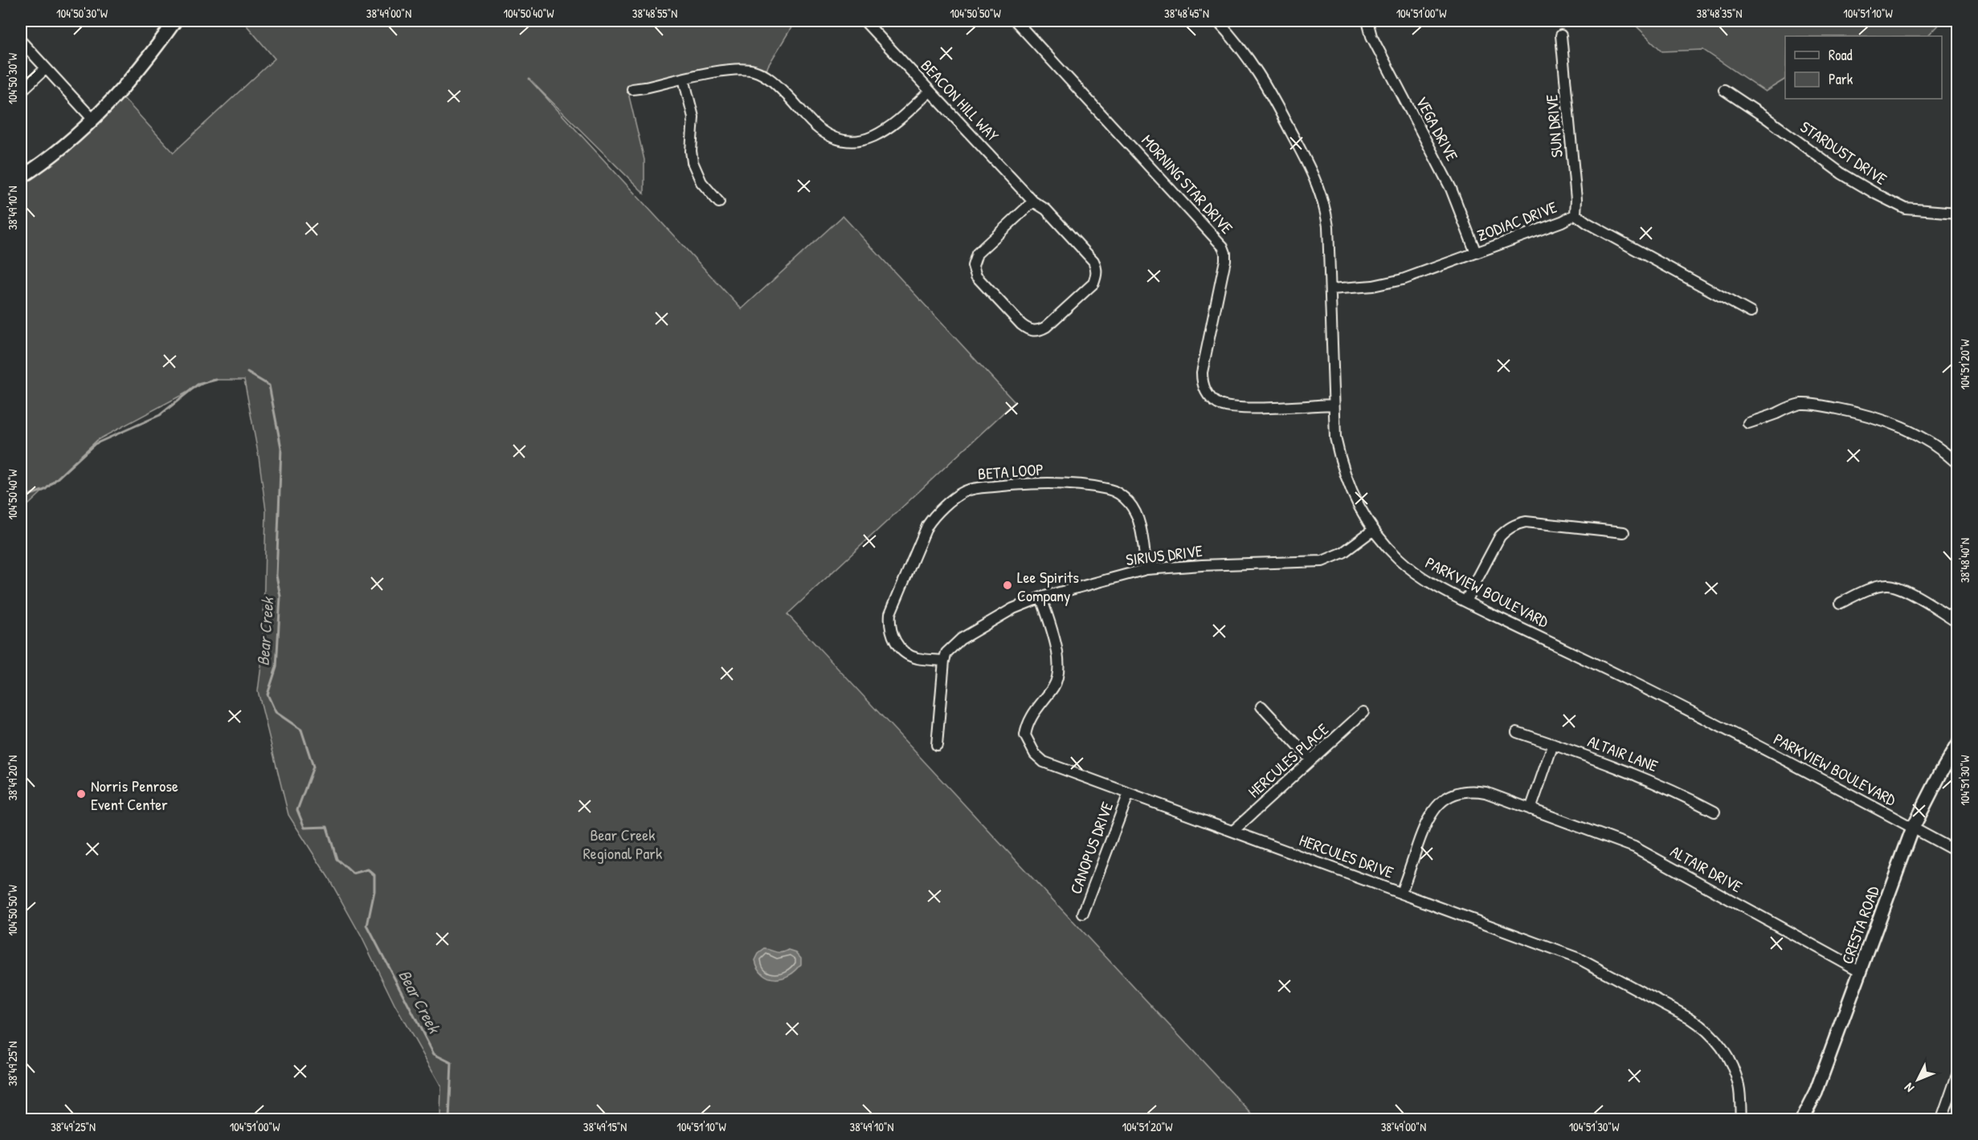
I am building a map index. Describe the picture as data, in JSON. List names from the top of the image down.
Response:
{
  "streets": {
    "main road": ["CRESTA ROAD"],
    "street": [
      "BEACON HILL WAY",
      "SUN DRIVE",
      "VEGA DRIVE",
      "STARDUST DRIVE",
      "MORNING STAR DRIVE",
      "ZODIAC DRIVE",
      "BETA LOOP",
      "SIRIUS DRIVE",
      "PARKVIEW BOULEVARD",
      "ALTAIR LANE",
      "HERCULES PLACE",
      "CANOPUS DRIVE",
      "HERCULES DRIVE",
      "ALTAIR DRIVE"
    ]
  },
  "crossings": [
    ["SUN DRIVE", "ZODIAC DRIVE"],
    ["VEGA DRIVE", "ZODIAC DRIVE"],
    ["MORNING STAR DRIVE", "PARKVIEW BOULEVARD"],
    ["ZODIAC DRIVE", "PARKVIEW BOULEVARD"],
    ["BETA LOOP", "SIRIUS DRIVE"],
    ["SIRIUS DRIVE", "PARKVIEW BOULEVARD"],
    ["SIRIUS DRIVE", "HERCULES DRIVE"],
    ["PARKVIEW BOULEVARD", "CRESTA ROAD"],
    ["HERCULES PLACE", "HERCULES DRIVE"],
    ["CANOPUS DRIVE", "HERCULES DRIVE"],
    ["HERCULES DRIVE", "ALTAIR DRIVE"],
    ["ALTAIR DRIVE", "CRESTA ROAD"]
  ],
  "water": ["Bear Creek"],
  "parks": ["Bear Creek Regional Park"],
  "places": ["Lee Spirits Company", "Norris Penrose Event Center"],
  "legend": ["Road", "Park"],
  "north": "bottom left",
  "coordinates": [
    "104°50'30\"W",
    "38°49'00\"N",
    "104°50'40\"W",
    "38°48'55\"N",
    "104°50'50\"W",
    "38°48'45\"N",
    "104°51'00\"W",
    "38°48'35\"N",
    "104°51'10\"W",
    "38°49'10\"N",
    "104°51'20\"W",
    "38°48'40\"N",
    "38°49'20\"N",
    "104°51'30\"W",
    "38°49'25\"N",
    "38°49'15\"N"
  ]
}
